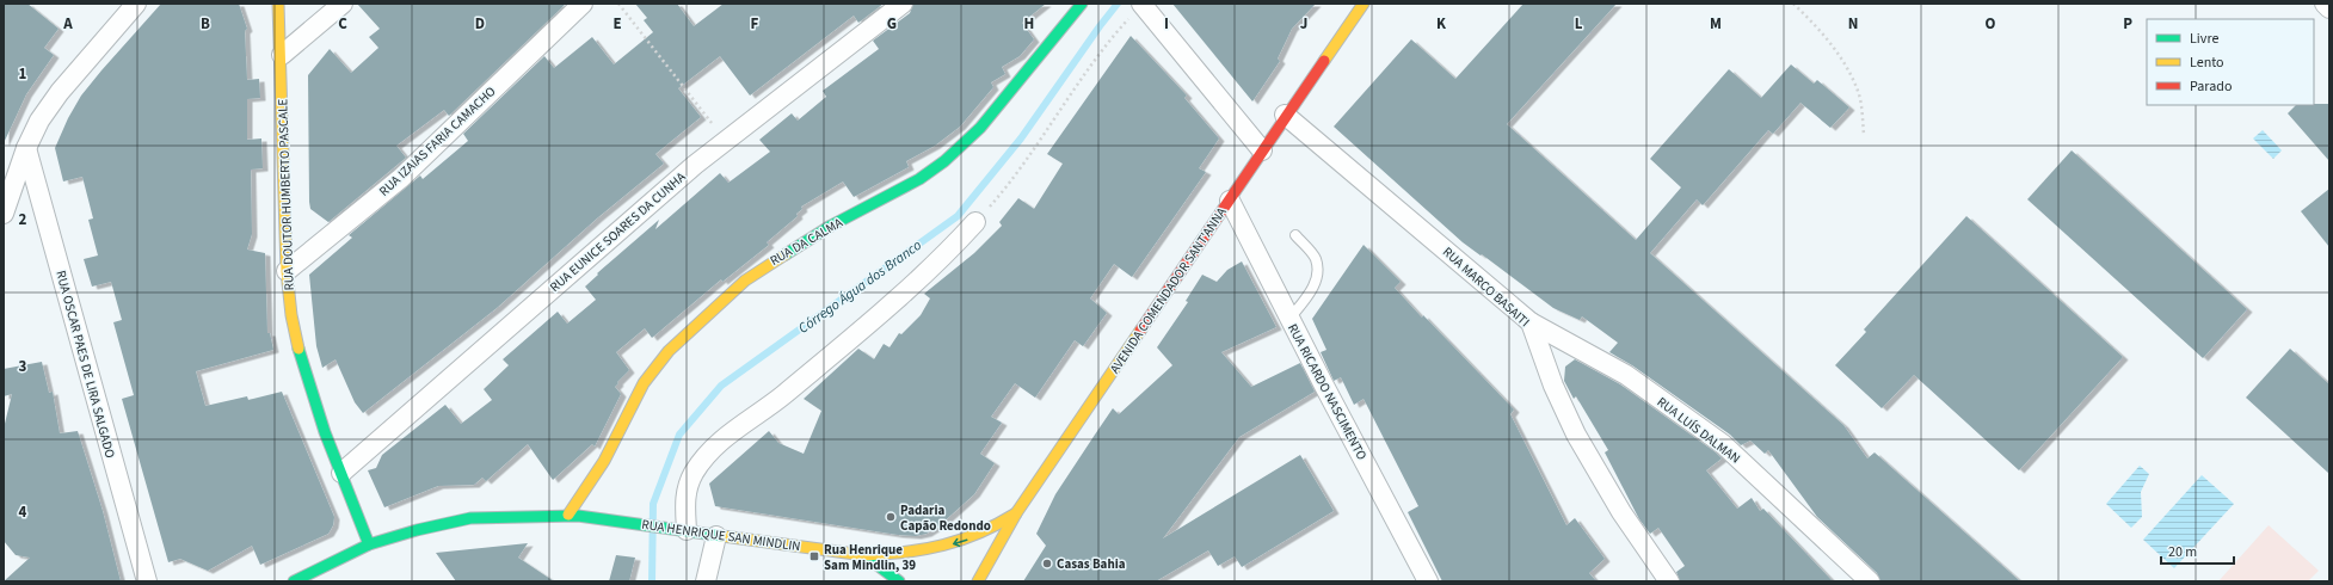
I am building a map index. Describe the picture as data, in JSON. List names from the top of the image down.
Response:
{
  "streets": {
    "main road": [
      "RUA DOUTOR HUMBERTO PASCALE",
      "RUA DA CALMA",
      "AVENIDA COMENDADOR SANT'ANNA",
      "RUA HENRIQUE SAN MINDLIN"
    ],
    "street": [
      "RUA IZAIAS FARIA CAMACHO",
      "RUA EUNICE SOARES DA CUNHA",
      "RUA MARCO BASAITI",
      "RUA OSCAR PAES DE LIRA SALGADO",
      "RUA RICARDO NASCIMENTO",
      "RUA LUÍS DALMAN"
    ]
  },
  "crossings": [
    ["RUA IZAIAS FARIA CAMACHO", "RUA DOUTOR HUMBERTO PASCALE"],
    ["RUA DOUTOR HUMBERTO PASCALE", "RUA EUNICE SOARES DA CUNHA"],
    ["RUA DOUTOR HUMBERTO PASCALE", "RUA HENRIQUE SAN MINDLIN"],
    ["RUA DA CALMA", "RUA HENRIQUE SAN MINDLIN"],
    ["RUA MARCO BASAITI", "AVENIDA COMENDADOR SANT'ANNA"],
    ["RUA MARCO BASAITI", "RUA LUÍS DALMAN"],
    ["AVENIDA COMENDADOR SANT'ANNA", "RUA RICARDO NASCIMENTO"],
    ["AVENIDA COMENDADOR SANT'ANNA", "RUA HENRIQUE SAN MINDLIN"]
  ],
  "water": ["Córrego Água dos Branco"],
  "places": {
    "other": ["Padaria Capão Redondo", "Casas Bahia"],
    "transit": ["Rua Henrique Sam Mindlin, 39"]
  },
  "legend": ["Livre", "Lento", "Parado"],
  "scale_bar": "20 m",
  "grid": {
    "columns": [
      "A",
      "B",
      "C",
      "D",
      "E",
      "F",
      "G",
      "H",
      "I",
      "J",
      "K",
      "L",
      "M",
      "N",
      "O",
      "P"
    ],
    "rows": [
      "1",
      "2",
      "3",
      "4"
    ]
  }
}
